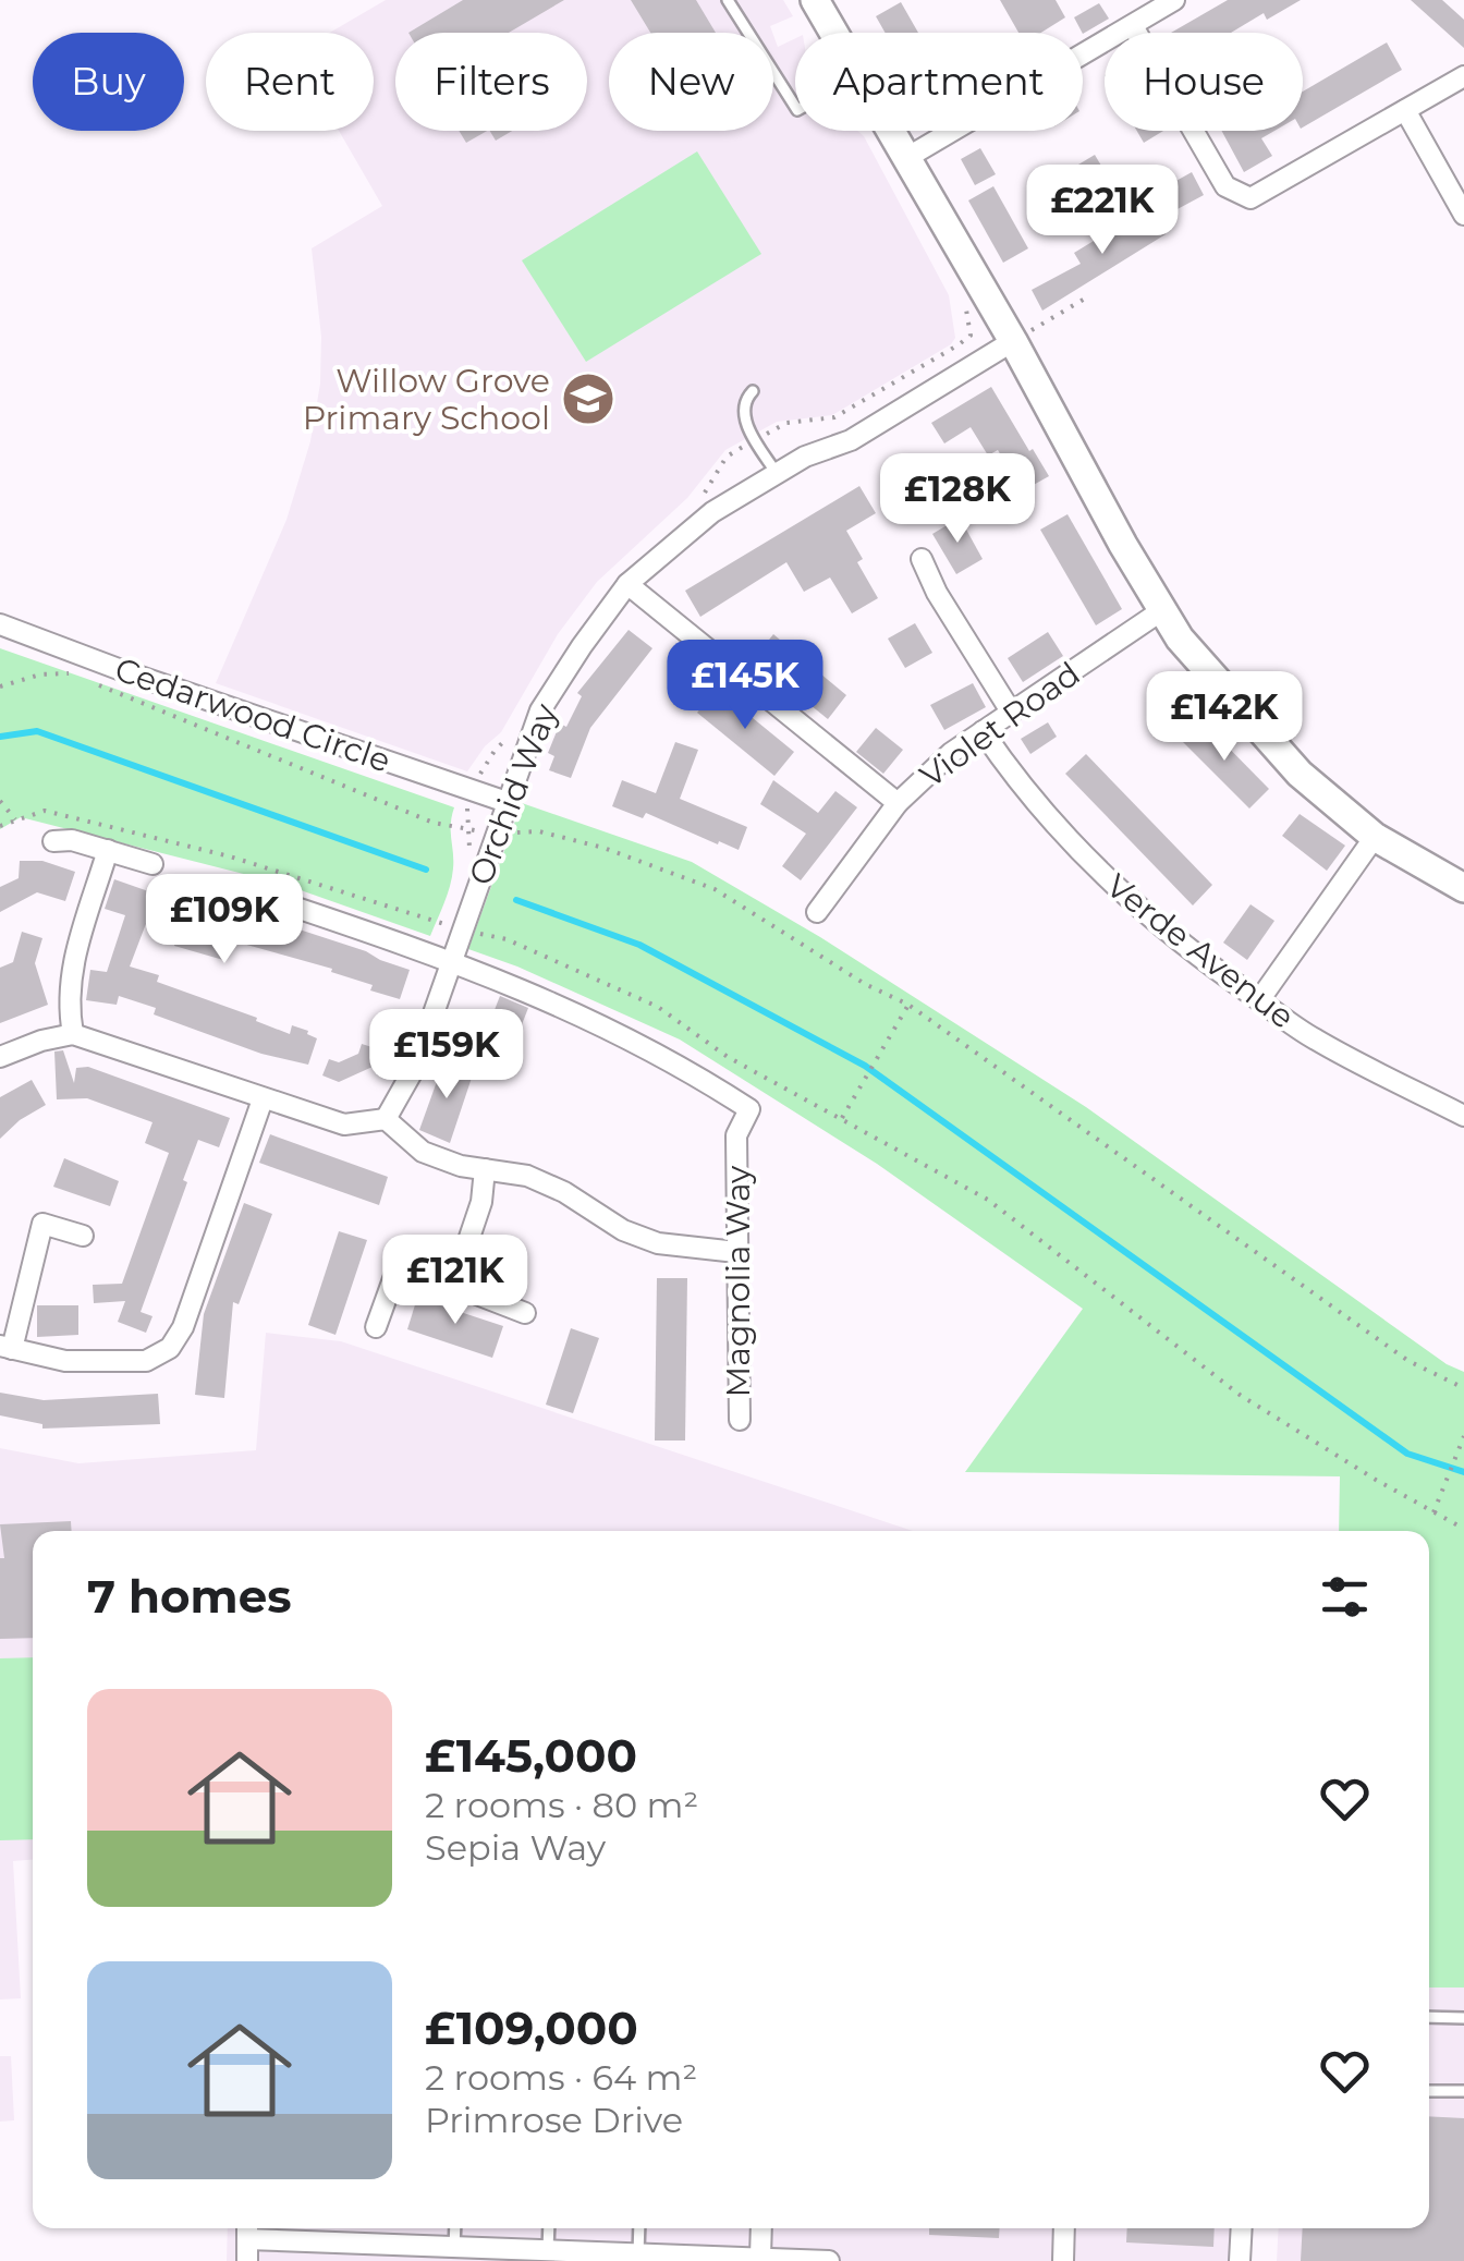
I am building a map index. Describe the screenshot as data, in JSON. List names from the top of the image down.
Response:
{
  "streets": {
    "street": [
      "Cedarwood Circle",
      "Violet Road",
      "Orchid Way",
      "Verde Avenue",
      "Magnolia Way"
    ]
  },
  "crossings": [
    ["Cedarwood Circle", "Orchid Way"],
    ["Violet Road", "Verde Avenue"],
    ["Orchid Way", "Magnolia Way"]
  ],
  "places": {
    "school or university": ["Willow Grove Primary School"]
  },
  "page": {
    "chip": [
      "Buy",
      "Rent",
      "Filters",
      "New",
      "Apartment",
      "House"
    ],
    "price": [
      "£221K",
      "£128K",
      "£145K",
      "£142K",
      "£109K",
      "£159K",
      "£121K"
    ],
    "heading": "7 homes",
    "list": [
      {
        "name": "£145,000",
        "note": "2 rooms · 80 m² · Sepia Way"
      },
      {
        "name": "£109,000",
        "note": "2 rooms · 64 m² · Primrose Drive"
      }
    ]
  }
}
